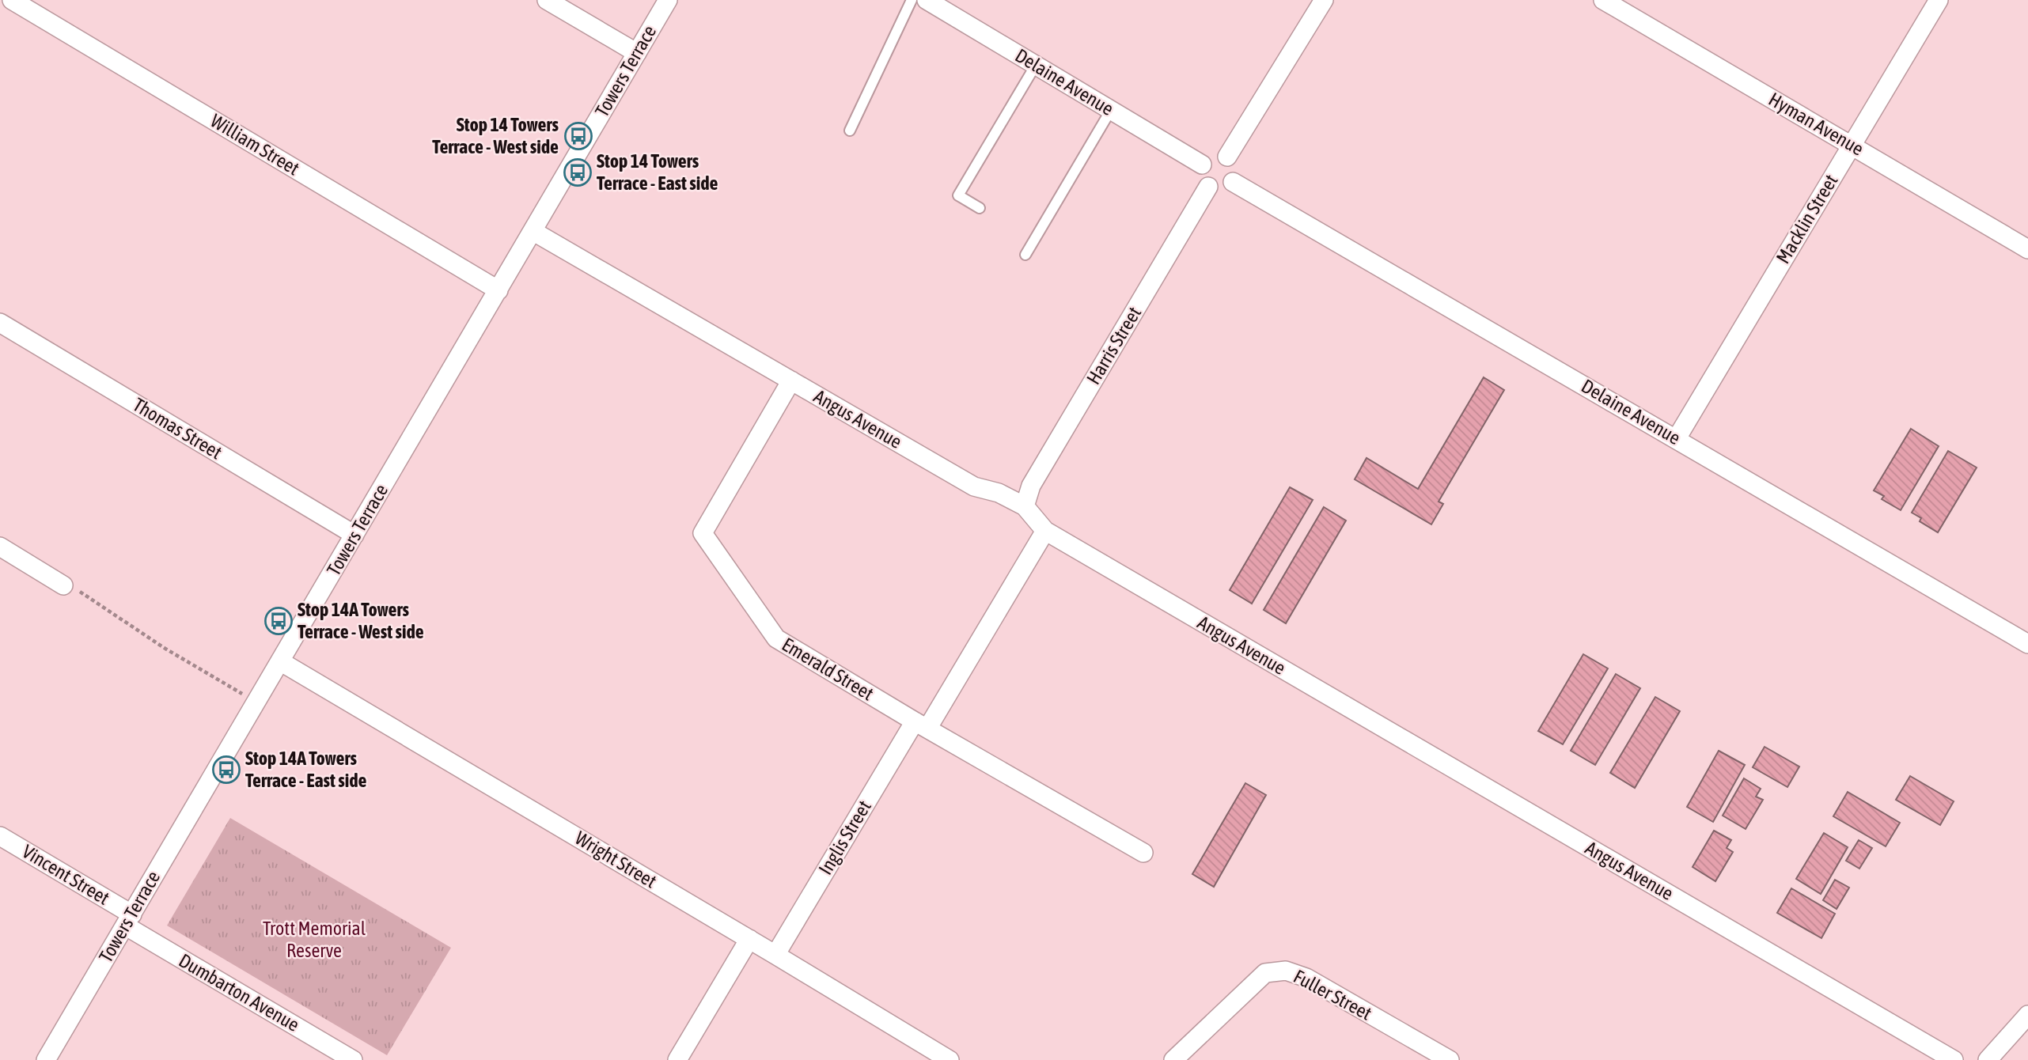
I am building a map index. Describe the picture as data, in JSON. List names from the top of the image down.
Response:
{
  "streets": {
    "street": [
      "Towers Terrace",
      "Delaine Avenue",
      "Hyman Avenue",
      "William Street",
      "Macklin Street",
      "Harris Street",
      "Angus Avenue",
      "Thomas Street",
      "Emerald Street",
      "Inglis Street",
      "Wright Street",
      "Vincent Street",
      "Dumbarton Avenue",
      "Fuller Street"
    ]
  },
  "crossings": [
    ["Towers Terrace", "William Street"],
    ["Towers Terrace", "Angus Avenue"],
    ["Towers Terrace", "Thomas Street"],
    ["Towers Terrace", "Wright Street"],
    ["Towers Terrace", "Vincent Street"],
    ["Towers Terrace", "Dumbarton Avenue"],
    ["Delaine Avenue", "Macklin Street"],
    ["Delaine Avenue", "Harris Street"],
    ["Hyman Avenue", "Macklin Street"],
    ["Harris Street", "Angus Avenue"],
    ["Angus Avenue", "Emerald Street"],
    ["Angus Avenue", "Inglis Street"],
    ["Emerald Street", "Inglis Street"],
    ["Inglis Street", "Wright Street"],
    ["Vincent Street", "Dumbarton Avenue"]
  ],
  "parks": ["Trott Memorial Reserve"],
  "places": {
    "bus stop": [
      "Stop 14 Towers Terrace - West side",
      "Stop 14 Towers Terrace - East side",
      "Stop 14A Towers Terrace - West side",
      "Stop 14A Towers Terrace - East side"
    ]
  }
}
